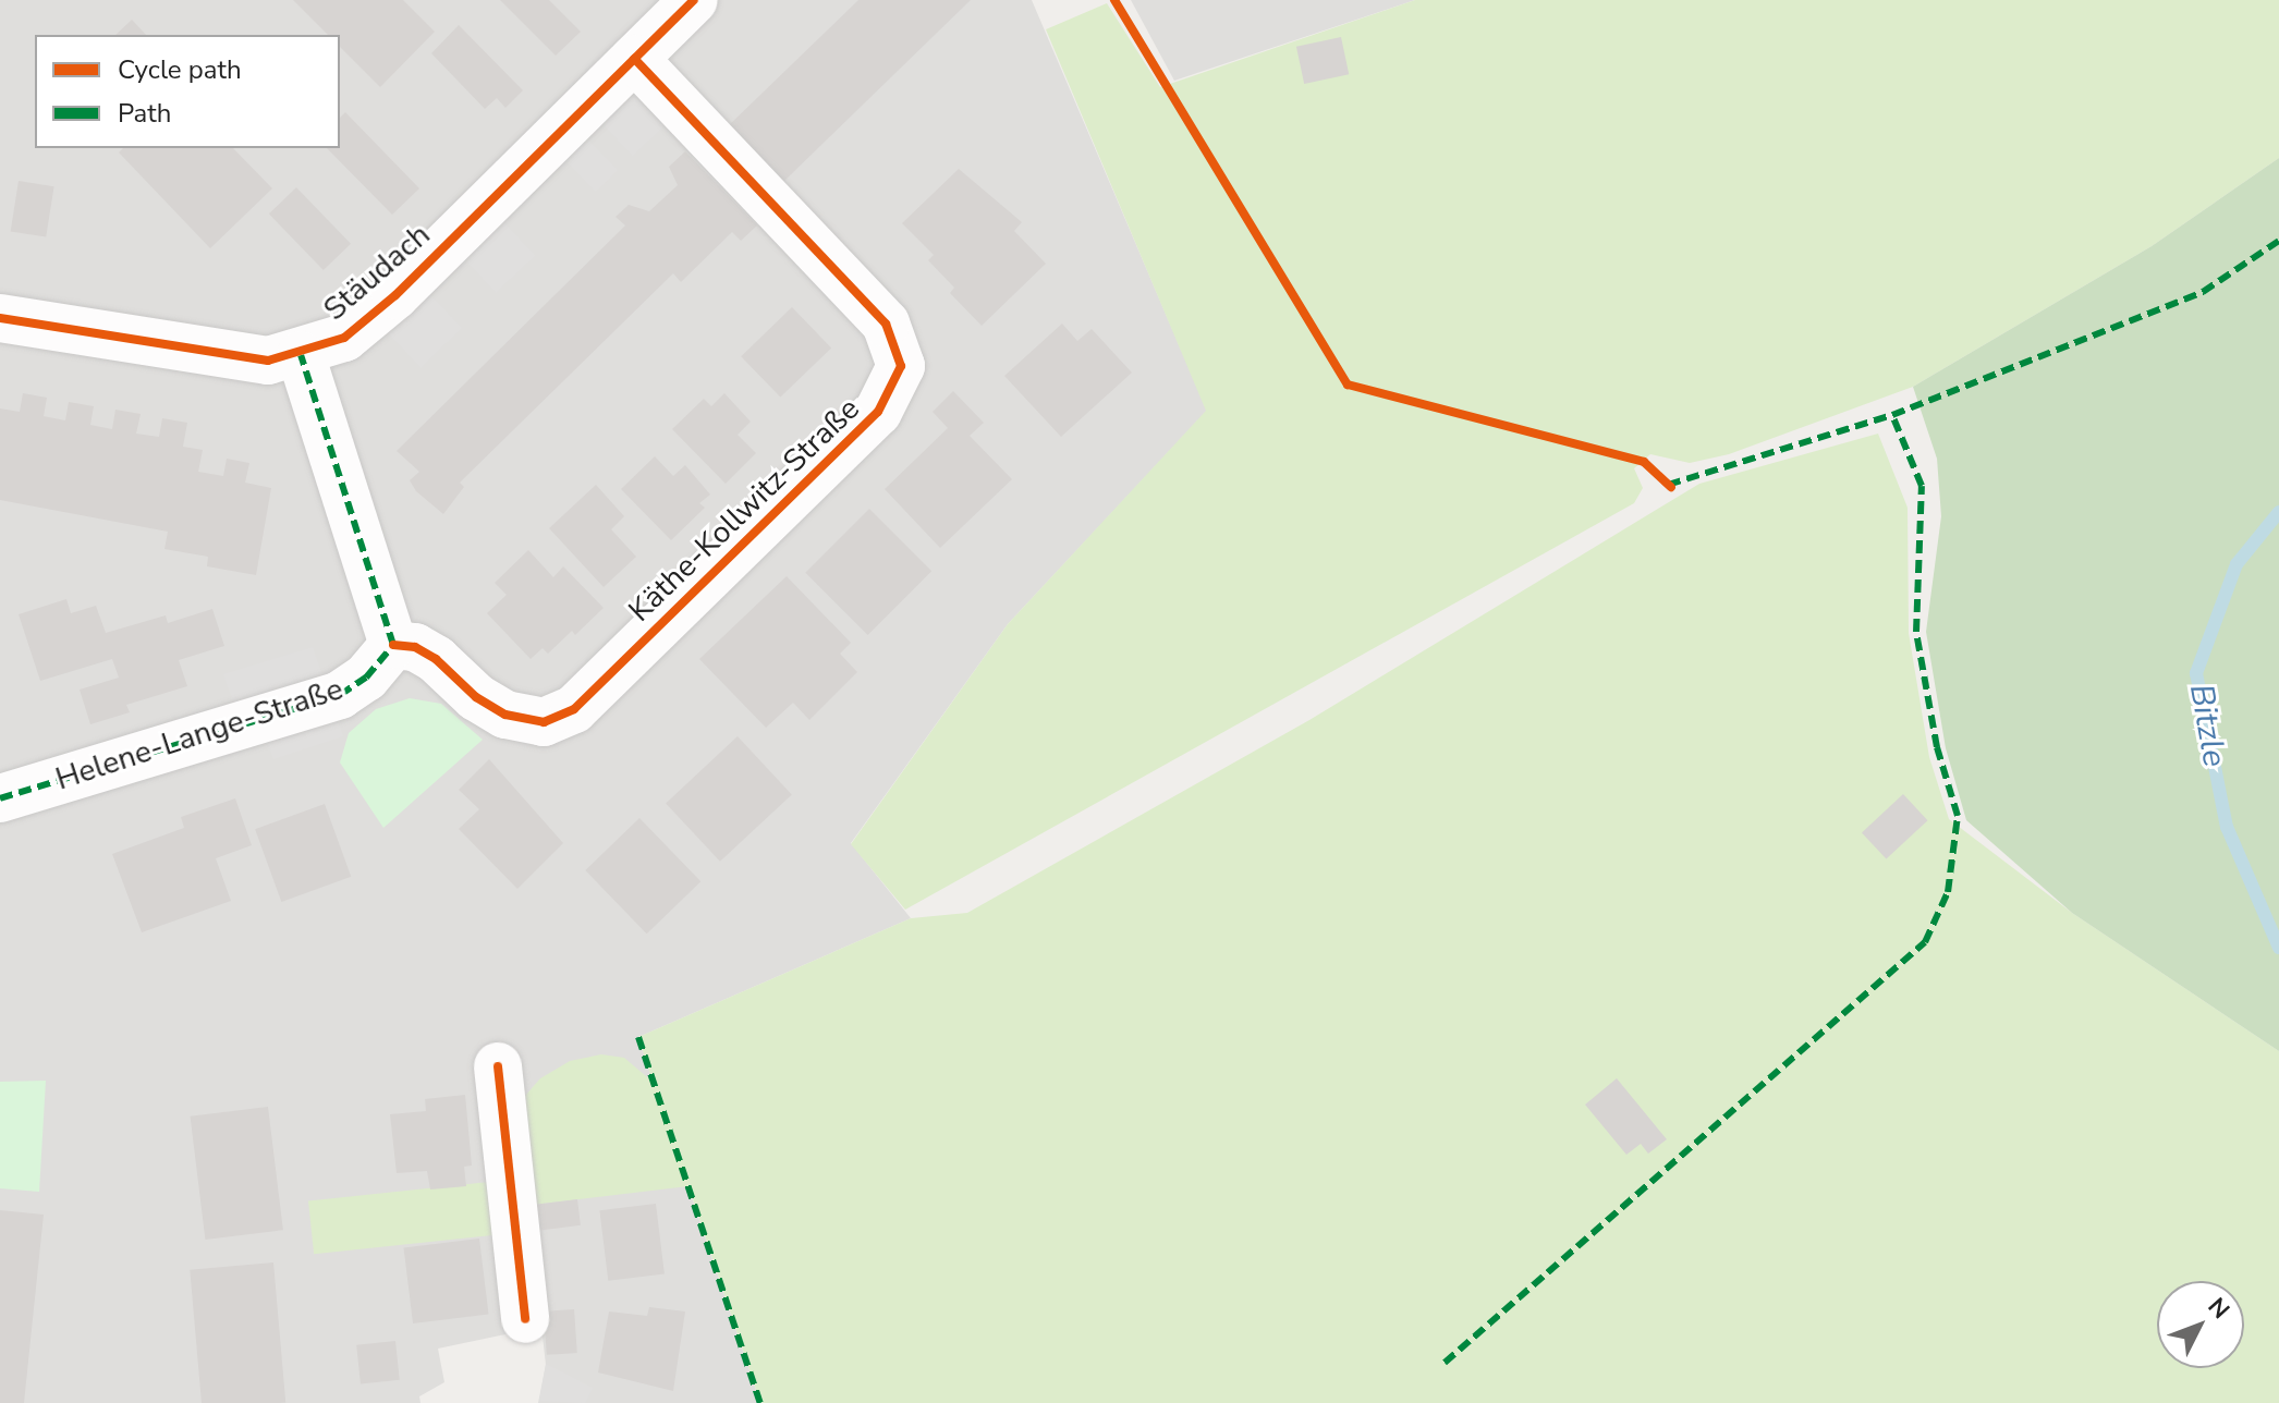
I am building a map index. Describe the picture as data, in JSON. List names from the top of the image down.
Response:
{
  "streets": {
    "street": ["Stäudach", "Käthe-Kollwitz-Straße", "Helene-Lange-Straße"]
  },
  "crossings": [
    ["Stäudach", "Käthe-Kollwitz-Straße"],
    ["Käthe-Kollwitz-Straße", "Helene-Lange-Straße"]
  ],
  "water": ["Bitzle"],
  "legend": ["Cycle path", "Path"],
  "north": "top right"
}
